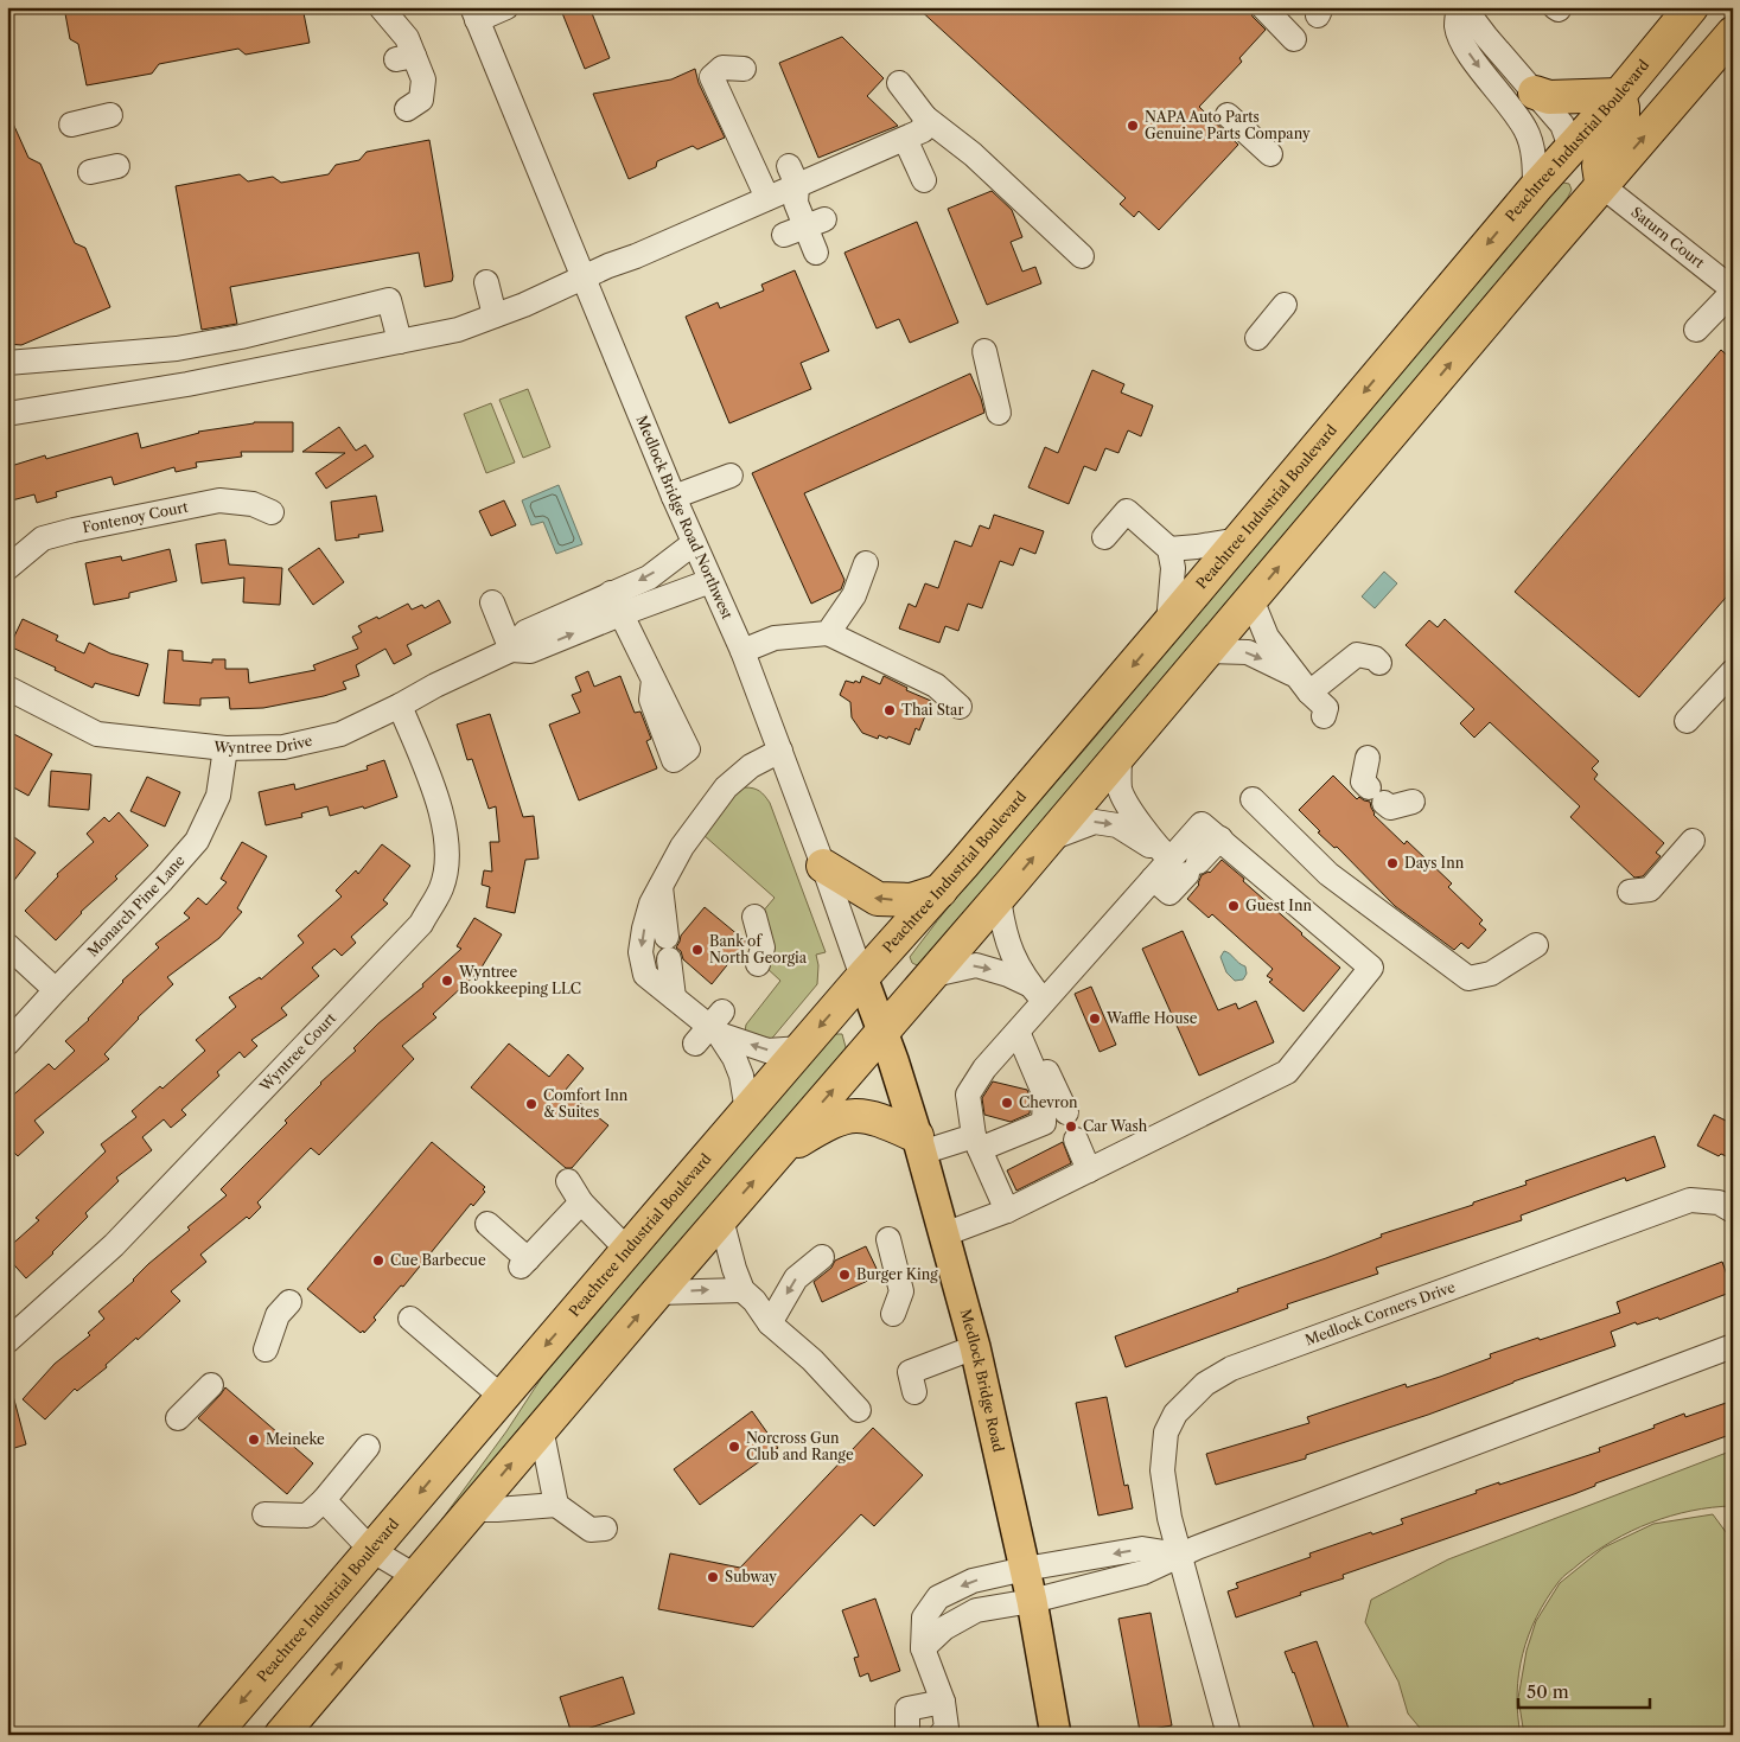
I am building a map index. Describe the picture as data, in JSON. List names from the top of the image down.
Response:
{
  "streets": {
    "highway": ["Peachtree Industrial Boulevard"],
    "main road": ["Medlock Bridge Road Northwest", "Medlock Bridge Road"],
    "street": [
      "Saturn Court",
      "Fontenoy Court",
      "Wyntree Drive",
      "Monarch Pine Lane",
      "Wyntree Court",
      "Medlock Corners Drive"
    ]
  },
  "crossings": [
    ["Peachtree Industrial Boulevard", "Medlock Bridge Road Northwest"],
    ["Medlock Bridge Road Northwest", "Wyntree Drive"],
    ["Medlock Bridge Road Northwest", "Medlock Bridge Road"],
    ["Wyntree Drive", "Monarch Pine Lane"],
    ["Wyntree Drive", "Wyntree Court"]
  ],
  "places": [
    "NAPA Auto Parts Genuine Parts Company",
    "Thai Star",
    "Days Inn",
    "Guest Inn",
    "Bank of North Georgia",
    "Wyntree Bookkeeping LLC",
    "Waffle House",
    "Chevron",
    "Comfort Inn & Suites",
    "Car Wash",
    "Cue Barbecue",
    "Burger King",
    "Meineke",
    "Norcross Gun Club and Range",
    "Subway"
  ],
  "scale_bar": "50 m"
}
